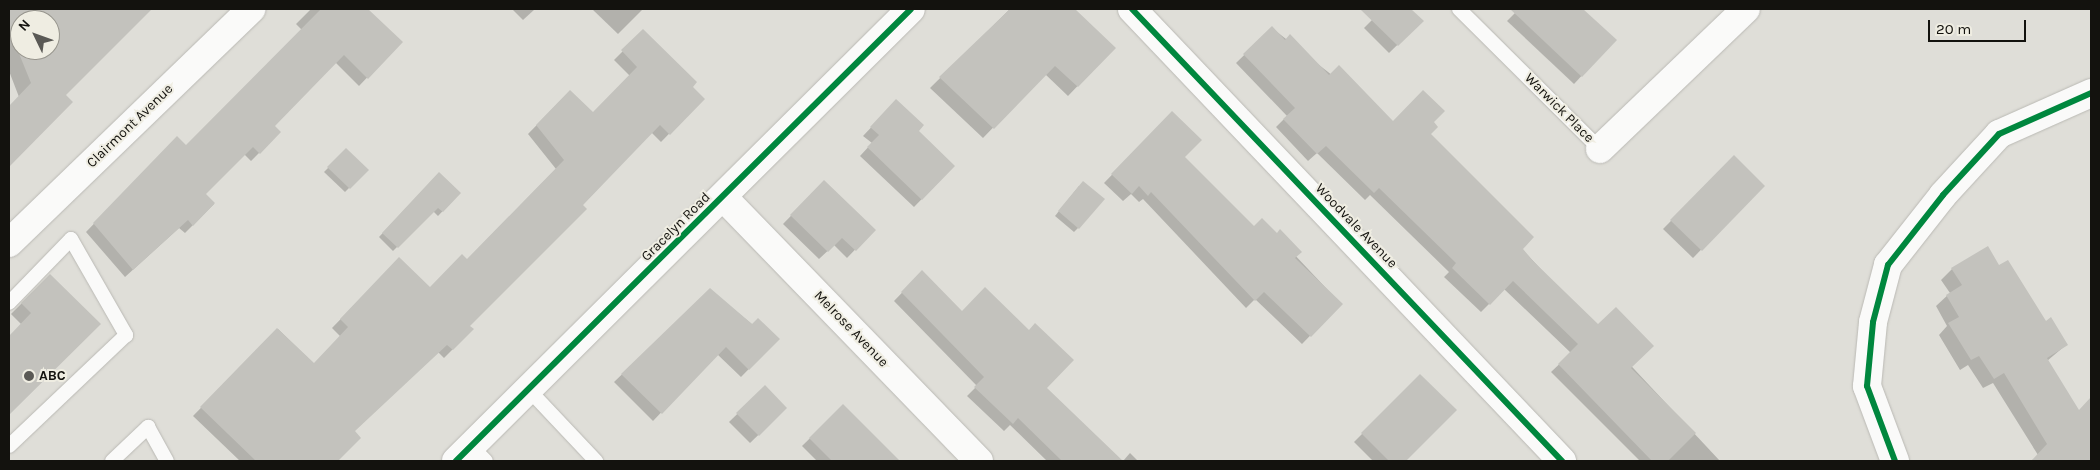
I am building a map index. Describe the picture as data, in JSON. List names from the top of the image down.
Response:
{
  "streets": {
    "street": [
      "Warwick Place",
      "Clairmont Avenue",
      "Woodvale Avenue",
      "Gracelyn Road",
      "Melrose Avenue"
    ]
  },
  "crossings": [
    ["Gracelyn Road", "Melrose Avenue"]
  ],
  "places": ["ABC"],
  "scale_bar": "20 m",
  "north": "top left"
}
